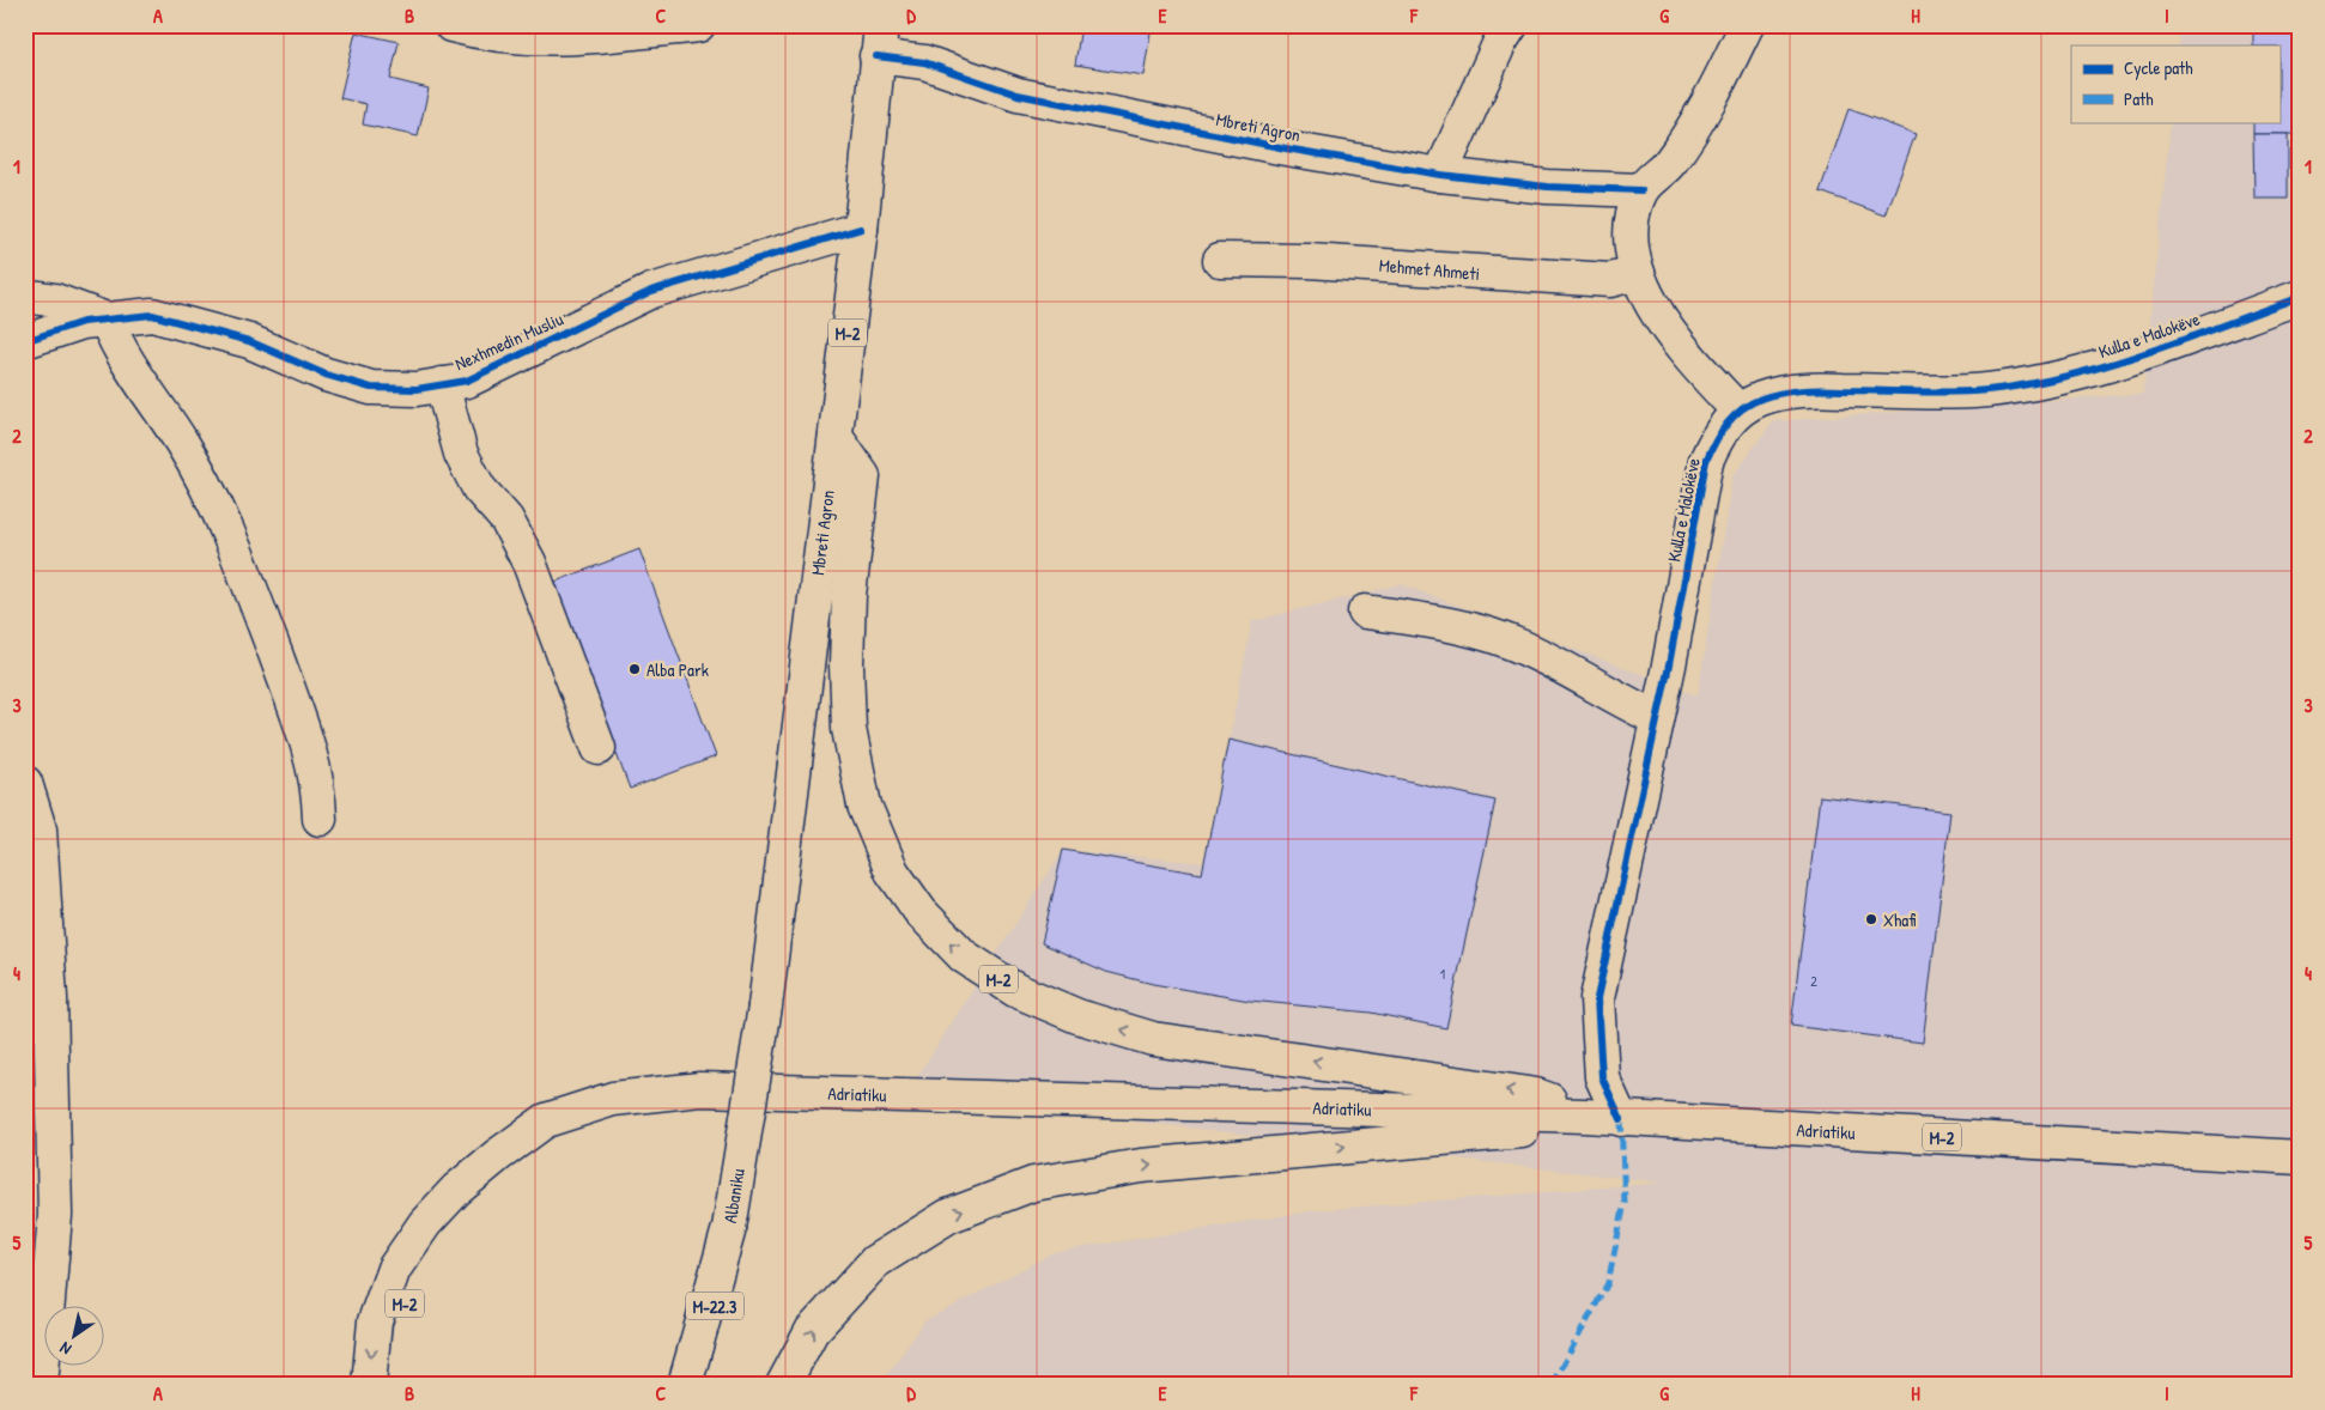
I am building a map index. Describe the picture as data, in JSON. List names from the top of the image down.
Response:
{
  "streets": {
    "street": [
      "Mbreti Agron",
      "Mehmet Ahmeti",
      "M-2",
      "Kulla e Malokëve",
      "Nexhmedin Musliu",
      "Adriatiku",
      "Albaniku",
      "M-22.3"
    ]
  },
  "crossings": [
    ["Mbreti Agron", "M-2"],
    ["Mbreti Agron", "Nexhmedin Musliu"],
    ["Mbreti Agron", "Albaniku"],
    ["M-2", "Adriatiku"],
    ["M-2", "Albaniku"],
    ["Kulla e Malokëve", "Adriatiku"]
  ],
  "places": ["Alba Park", "Xhafi"],
  "house_numbers": ["1", "2"],
  "legend": ["Cycle path", "Path"],
  "north": "bottom left",
  "grid": {
    "columns": [
      "A",
      "B",
      "C",
      "D",
      "E",
      "F",
      "G",
      "H",
      "I"
    ],
    "rows": [
      "1",
      "2",
      "3",
      "4",
      "5"
    ]
  }
}
